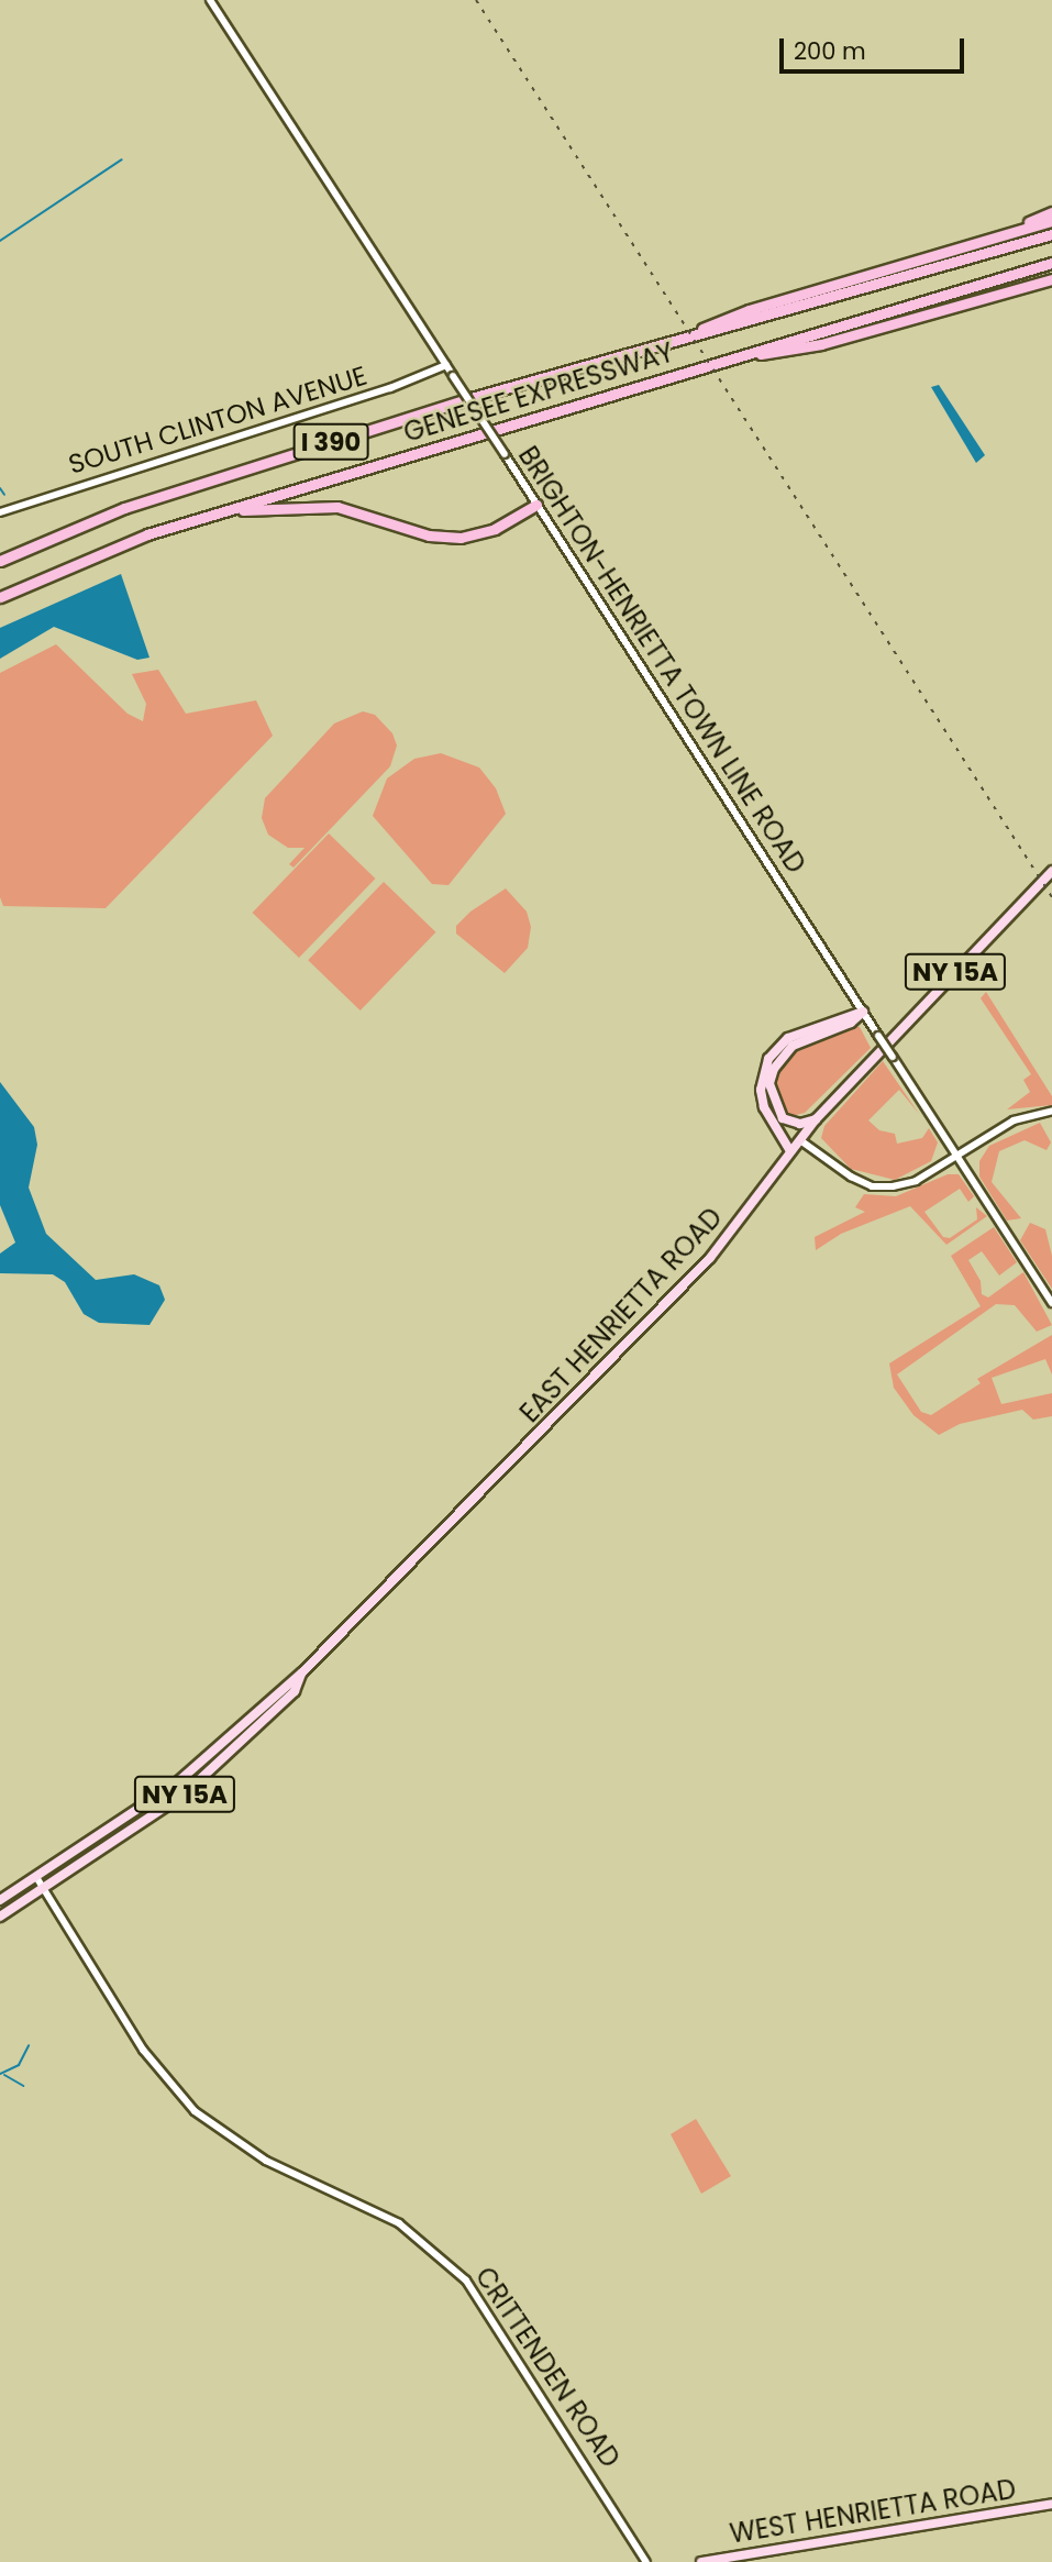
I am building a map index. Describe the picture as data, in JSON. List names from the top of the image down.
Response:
{
  "streets": {
    "highway": ["GENESEE EXPRESSWAY", "I 390"],
    "main road": ["NY 15A", "EAST HENRIETTA ROAD", "WEST HENRIETTA ROAD"],
    "street": ["SOUTH CLINTON AVENUE", "BRIGHTON-HENRIETTA TOWN LINE ROAD", "CRITTENDEN ROAD"]
  },
  "crossings": [
    ["SOUTH CLINTON AVENUE", "BRIGHTON-HENRIETTA TOWN LINE ROAD"],
    ["EAST HENRIETTA ROAD", "CRITTENDEN ROAD"]
  ],
  "scale_bar": "200 m"
}
